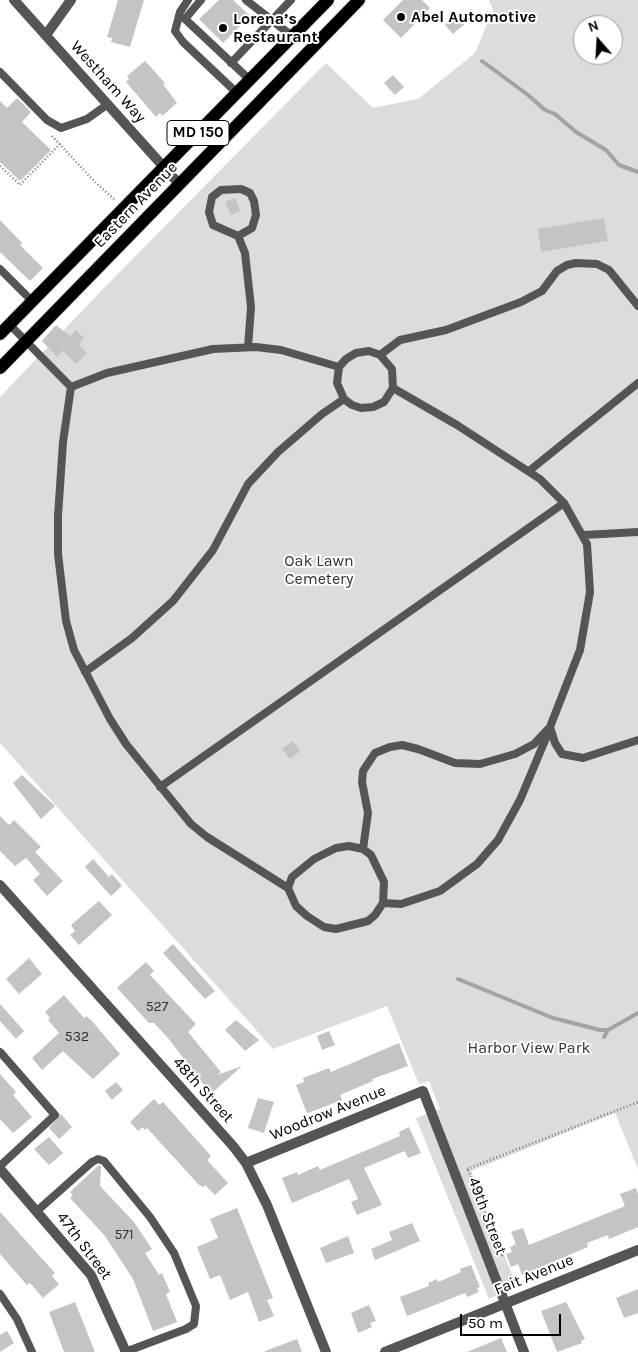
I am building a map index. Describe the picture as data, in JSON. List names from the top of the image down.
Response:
{
  "streets": {
    "main road": ["MD 150", "Eastern Avenue"],
    "street": [
      "Westham Way",
      "48th Street",
      "Woodrow Avenue",
      "49th Street",
      "47th Street",
      "Fait Avenue"
    ]
  },
  "crossings": [
    ["Westham Way", "Eastern Avenue"],
    ["48th Street", "Woodrow Avenue"],
    ["Woodrow Avenue", "49th Street"],
    ["49th Street", "Fait Avenue"]
  ],
  "parks": ["Oak Lawn Cemetery", "Harbor View Park"],
  "places": ["Abel Automotive", "Lorena’s Restaurant"],
  "house_numbers": ["527", "532", "571"],
  "scale_bar": "50 m",
  "north": "top"
}
